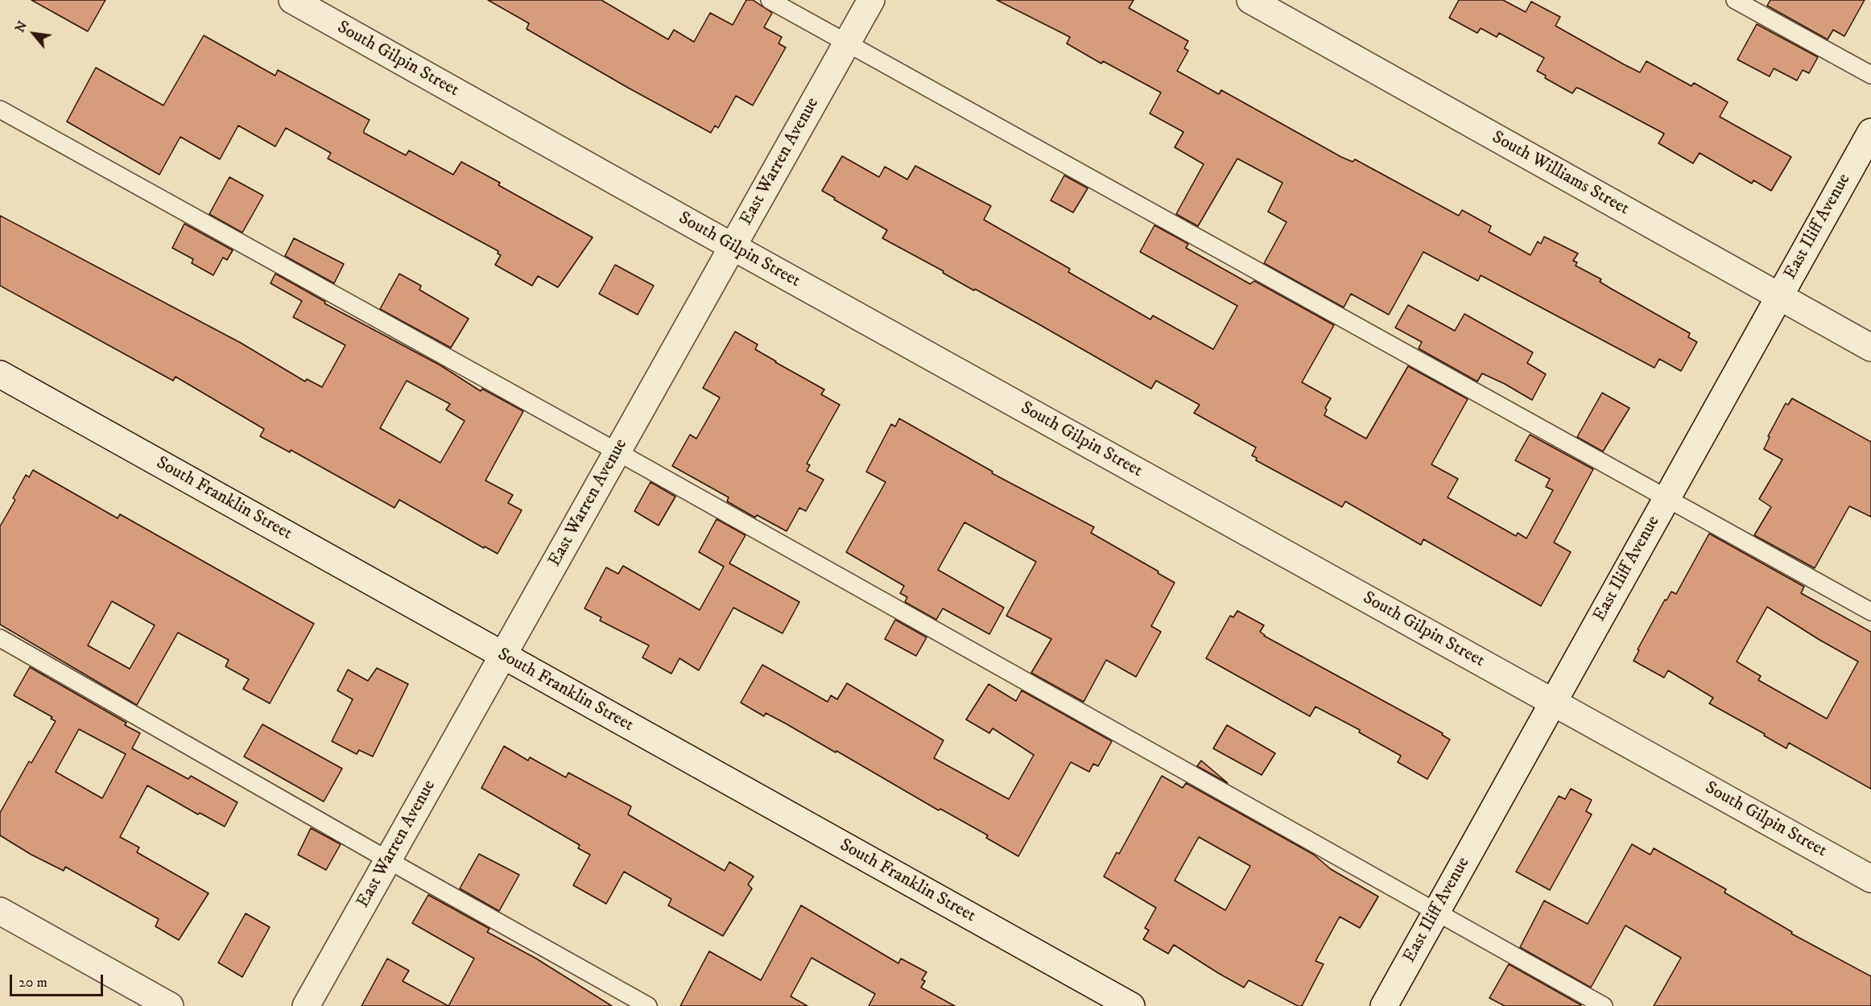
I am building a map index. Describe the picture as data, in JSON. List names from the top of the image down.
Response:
{
  "streets": {
    "street": [
      "South Gilpin Street",
      "East Warren Avenue",
      "South Williams Street",
      "East Iliff Avenue",
      "South Franklin Street"
    ]
  },
  "crossings": [
    ["South Gilpin Street", "East Warren Avenue"],
    ["South Gilpin Street", "East Iliff Avenue"],
    ["East Warren Avenue", "South Franklin Street"],
    ["South Williams Street", "East Iliff Avenue"]
  ],
  "scale_bar": "20 m",
  "north": "top left"
}
